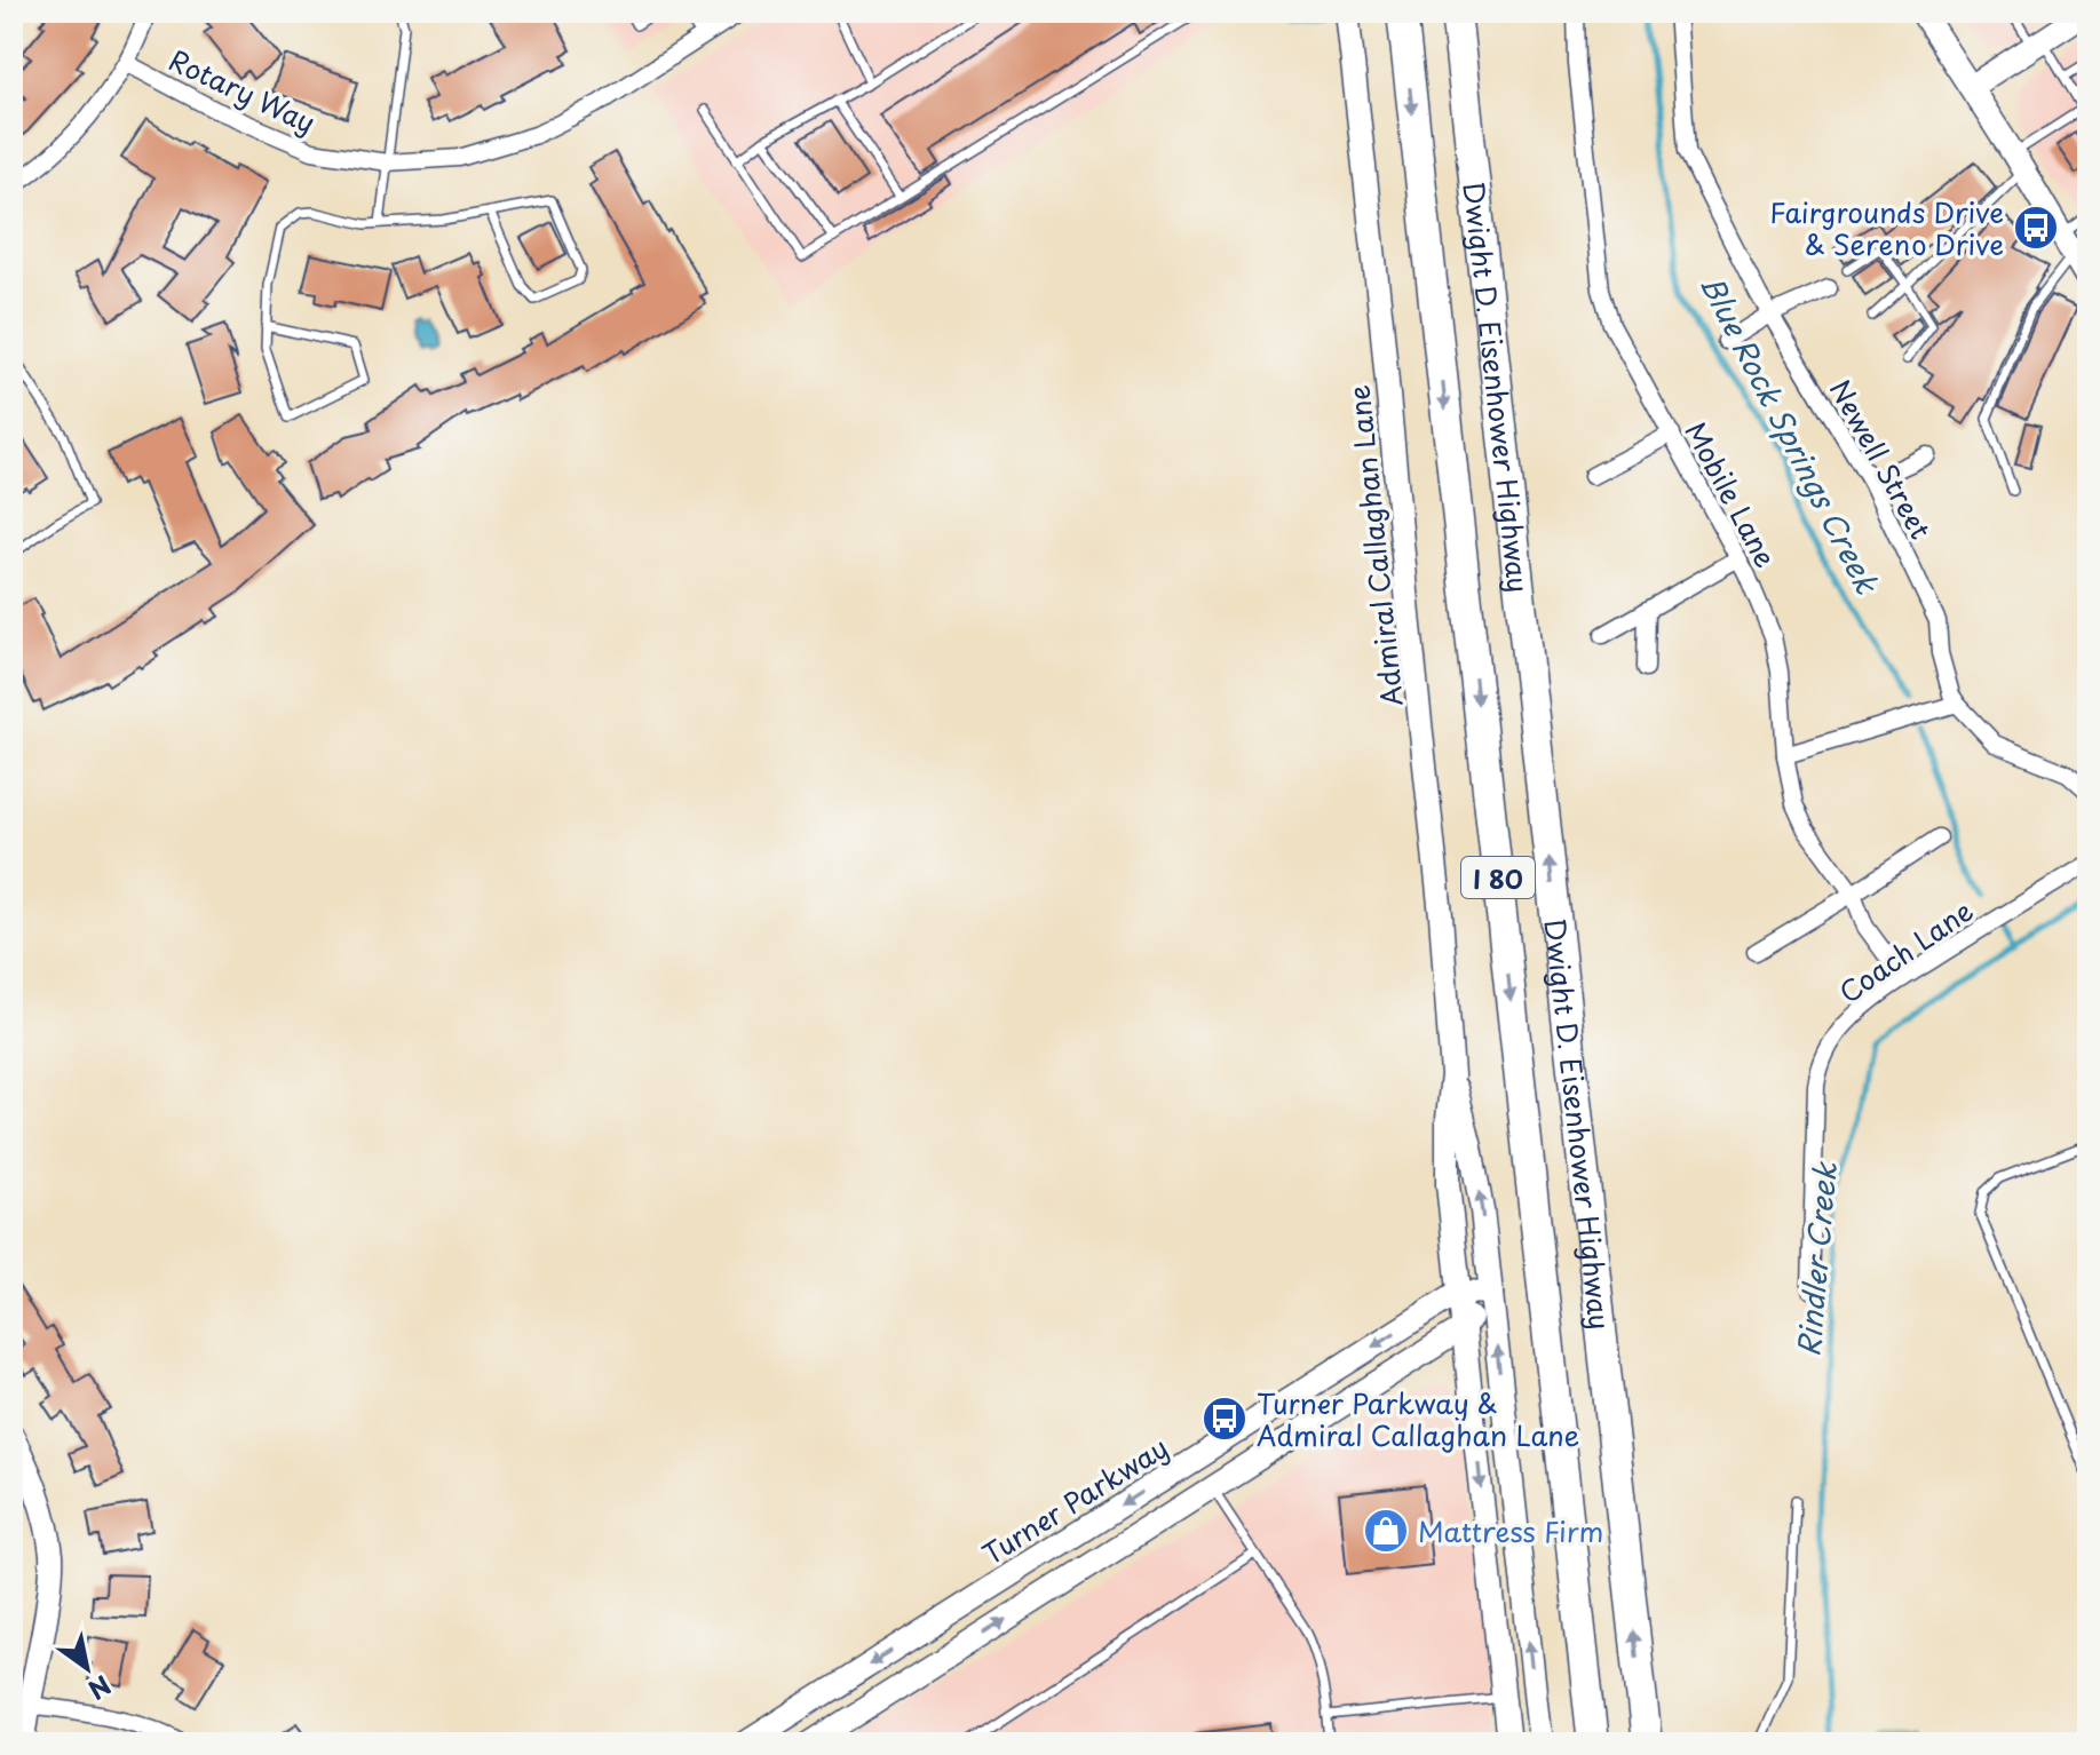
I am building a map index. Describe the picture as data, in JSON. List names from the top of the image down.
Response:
{
  "streets": {
    "highway": ["Dwight D. Eisenhower Highway", "I 80"],
    "main road": ["Admiral Callaghan Lane", "Turner Parkway"],
    "street": [
      "Rotary Way",
      "Newell Street",
      "Mobile Lane",
      "Coach Lane"
    ]
  },
  "crossings": [
    ["Mobile Lane", "Coach Lane"],
    ["Admiral Callaghan Lane", "Turner Parkway"]
  ],
  "water": ["Blue Rock Springs Creek", "Rindler Creek"],
  "places": {
    "bus stop": ["Fairgrounds Drive & Sereno Drive", "Turner Parkway & Admiral Callaghan Lane"],
    "shop": ["Mattress Firm"]
  },
  "north": "bottom right"
}
